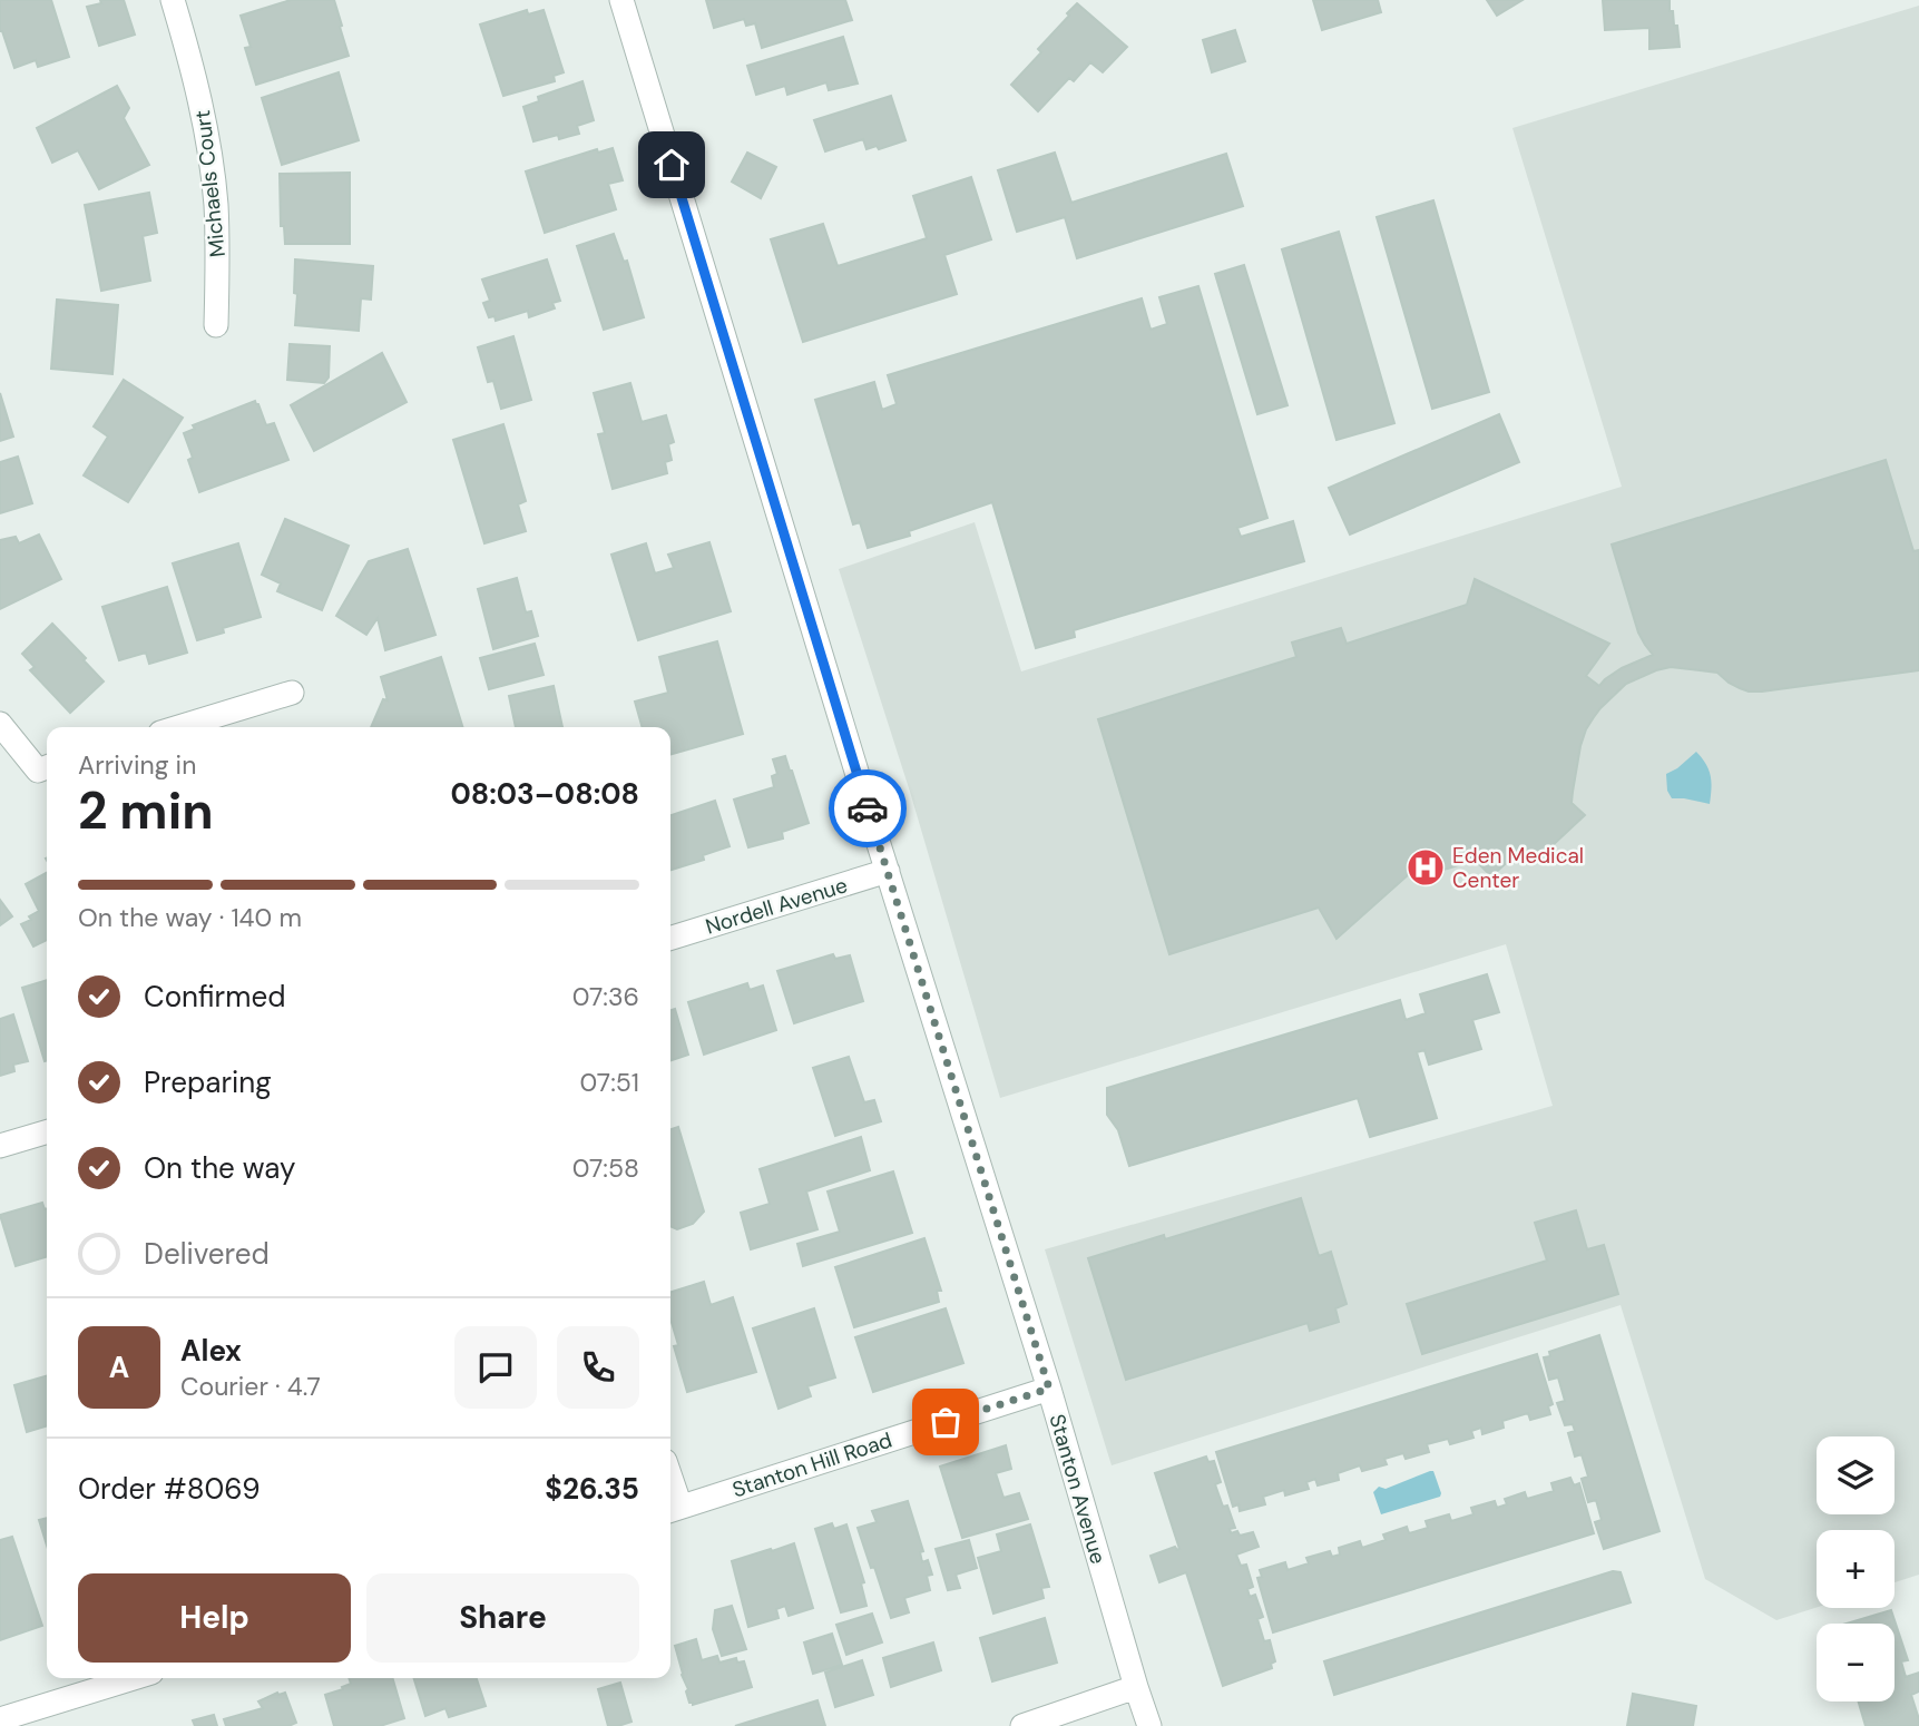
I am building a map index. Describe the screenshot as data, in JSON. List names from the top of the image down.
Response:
{
  "streets": {
    "street": [
      "Michaels Court",
      "Nordell Avenue",
      "Stanton Hill Road",
      "Stanton Avenue"
    ]
  },
  "crossings": [
    ["Nordell Avenue", "Stanton Avenue"],
    ["Stanton Hill Road", "Stanton Avenue"]
  ],
  "places": {
    "hospital": ["Eden Medical Center"]
  },
  "page": {
    "heading": ["2 min", "Arriving in", "08:03–08:08"],
    "panel": [
      "Alex",
      "Courier · 4.7",
      "Order #8069",
      "$26.35"
    ],
    "bar": "On the way · 140 m",
    "list": [
      ["Confirmed", "07:36"],
      ["Preparing", "07:51"],
      ["On the way", "07:58"],
      "Delivered"
    ],
    "round": "A",
    "map_buttons": ["+", "−"],
    "buttons": ["Help", "Share"]
  }
}
